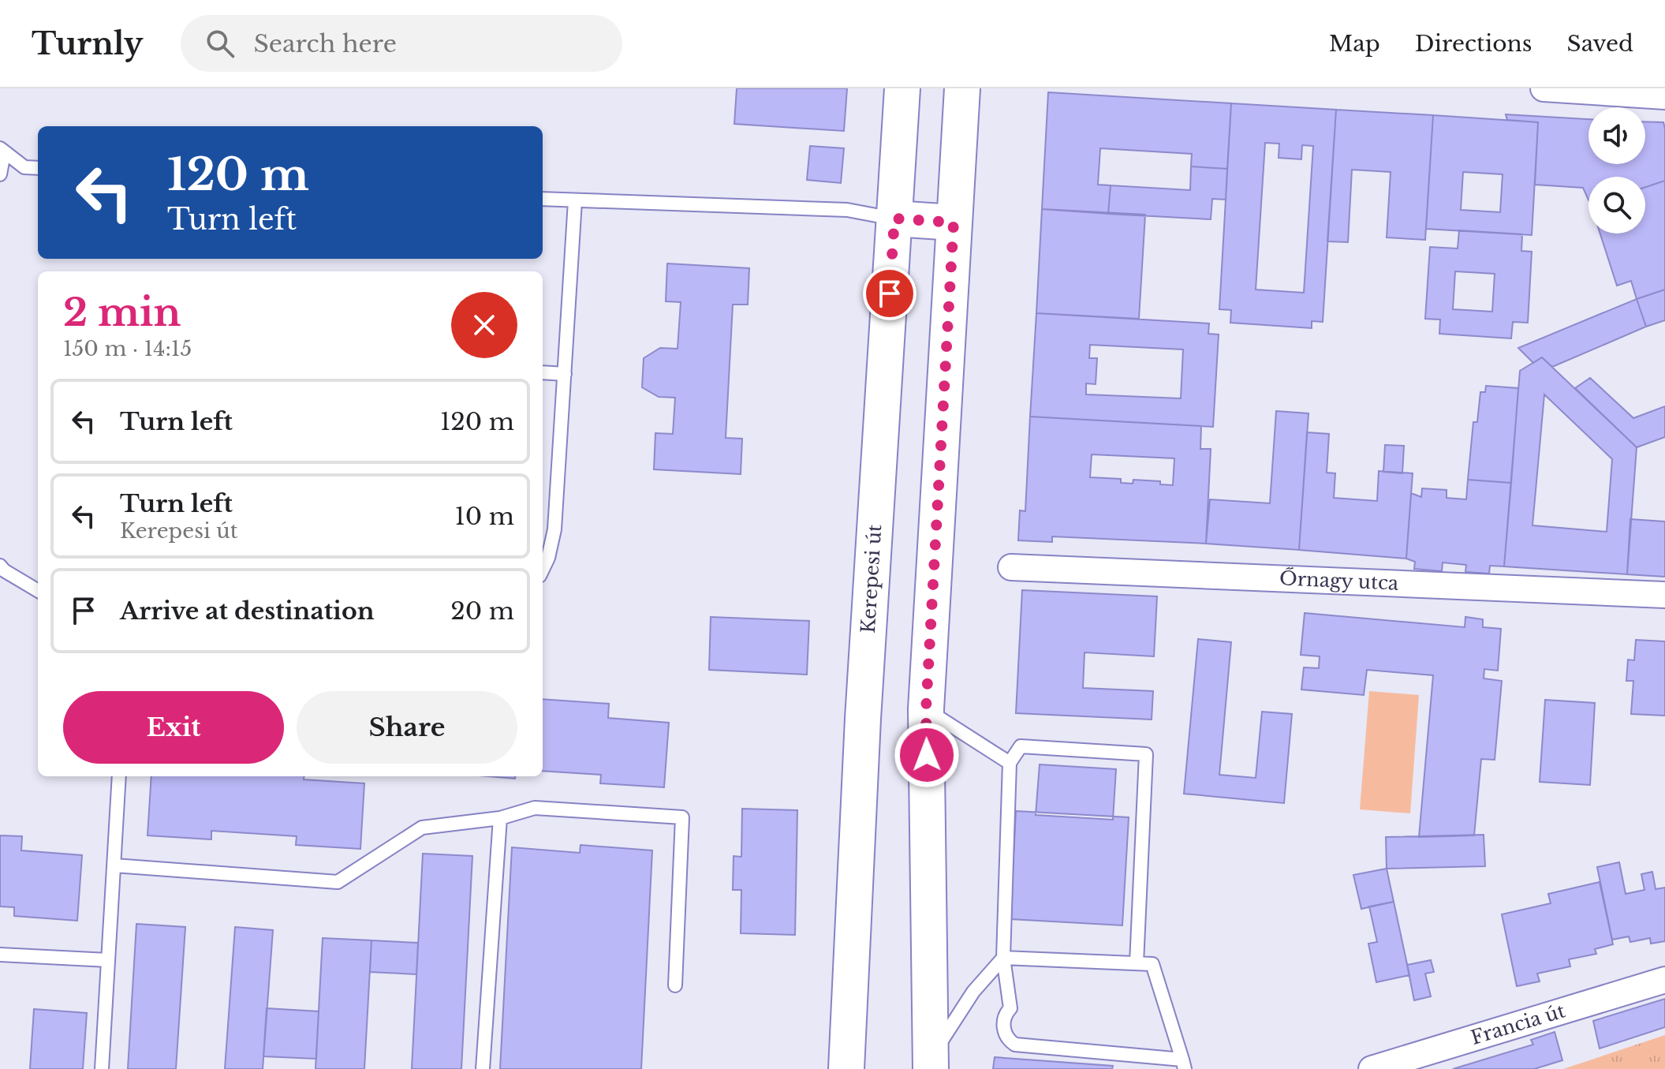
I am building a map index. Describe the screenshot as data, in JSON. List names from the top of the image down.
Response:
{
  "streets": {
    "main road": ["Kerepesi út"],
    "street": ["Őrnagy utca", "Francia út"]
  },
  "page": {
    "header": "Turnly",
    "search": "Search here",
    "nav": ["Map", "Directions", "Saved"],
    "turn": ["120 m", "Turn left"],
    "heading": ["2 min", "150 m · 14:15"],
    "list": [
      {
        "name": "Turn left",
        "value": "120 m"
      },
      {
        "name": "Turn left",
        "note": "Kerepesi út",
        "value": "10 m"
      },
      {
        "name": "Arrive at destination",
        "value": "20 m"
      }
    ],
    "buttons": ["Exit", "Share"]
  }
}
